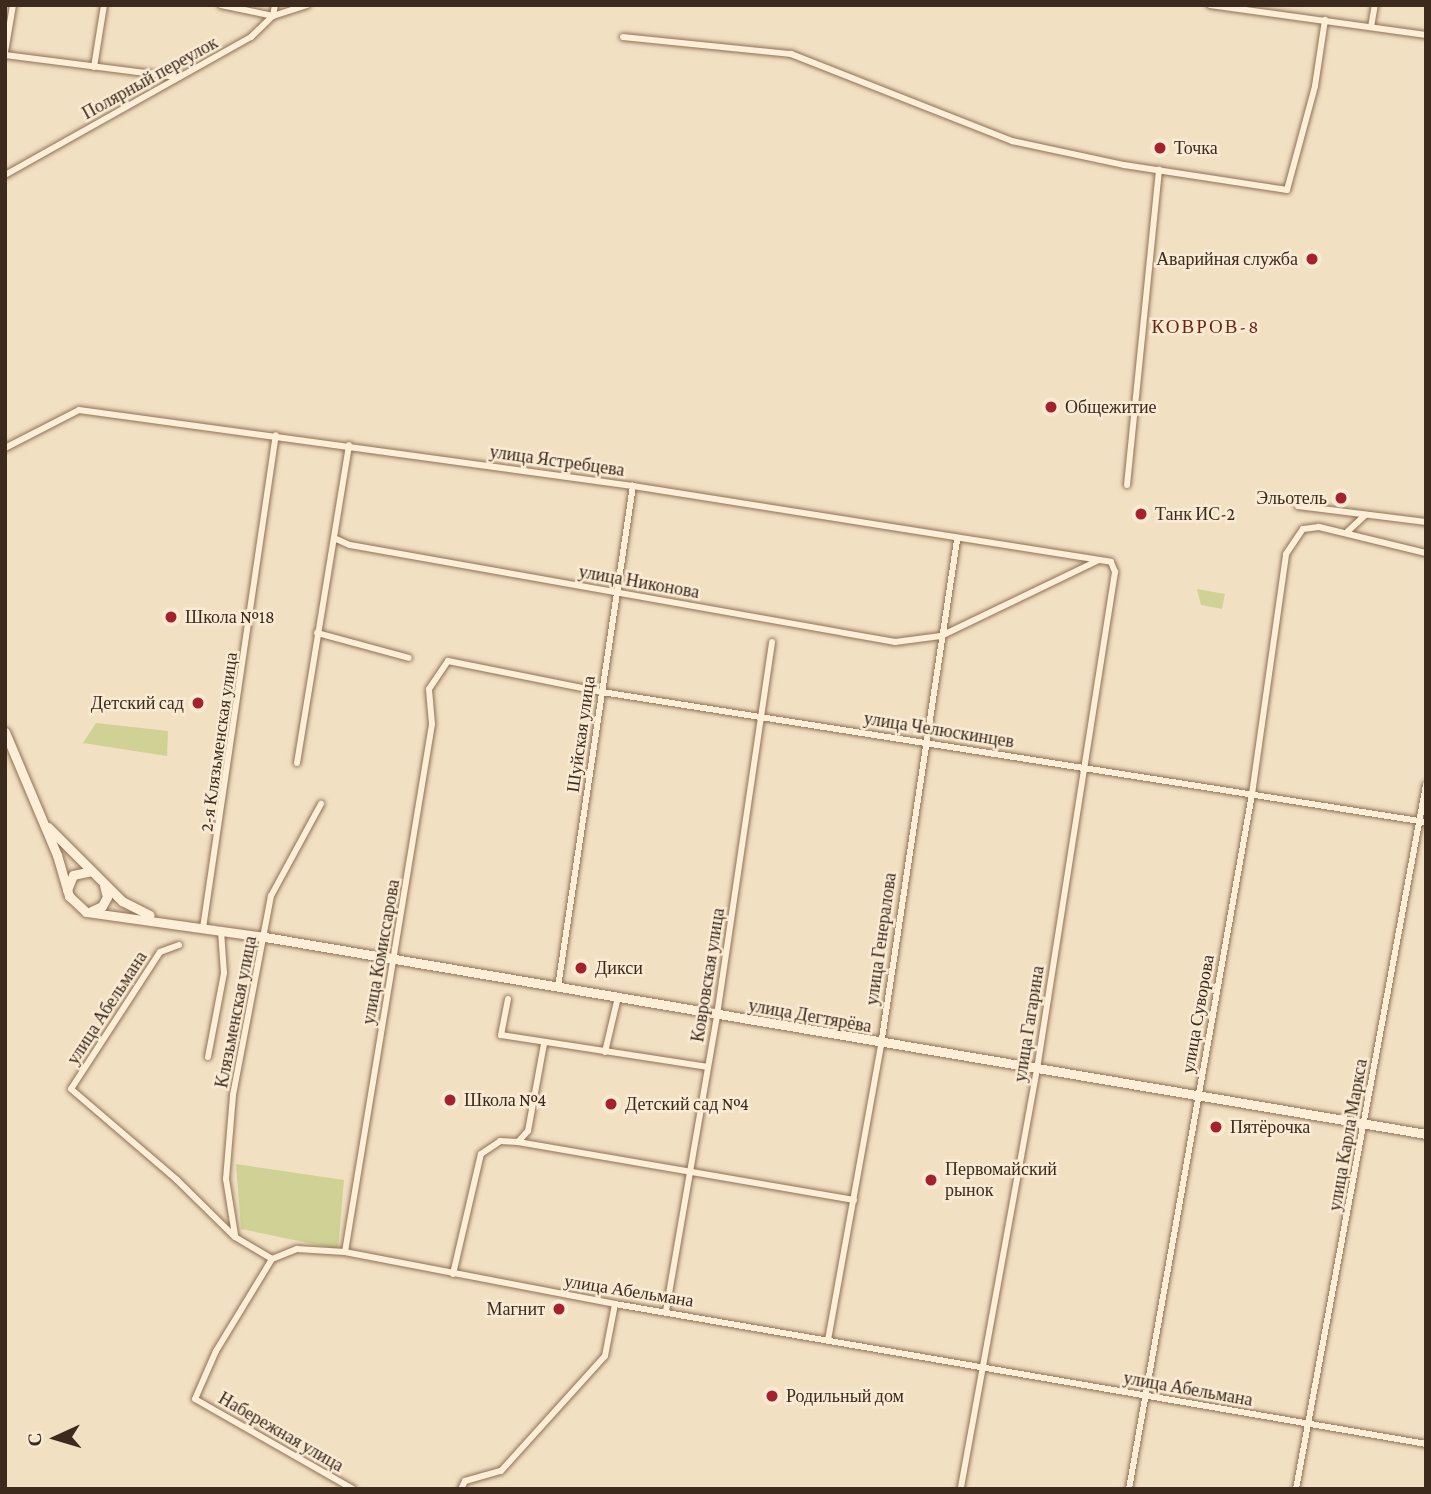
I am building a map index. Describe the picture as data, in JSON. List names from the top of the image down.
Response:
{
  "streets": {
    "main road": ["улица Дегтярёва"],
    "street": [
      "Полярный переулок",
      "улица Ястребцева",
      "улица Никонова",
      "улица Челюскинцев",
      "Шуйская улица",
      "2-я Клязьменская улица",
      "улица Генералова",
      "улица Комиссарова",
      "Ковровская улица",
      "улица Абельмана",
      "Клязьменская улица",
      "улица Суворова",
      "улица Гагарина",
      "улица Карла Маркса",
      "Набережная улица"
    ]
  },
  "crossings": [
    ["улица Ястребцева", "улица Никонова"],
    ["улица Ястребцева", "Шуйская улица"],
    ["улица Ястребцева", "2-я Клязьменская улица"],
    ["улица Ястребцева", "улица Генералова"],
    ["улица Ястребцева", "улица Гагарина"],
    ["улица Никонова", "Шуйская улица"],
    ["улица Никонова", "улица Генералова"],
    ["улица Челюскинцев", "Шуйская улица"],
    ["улица Челюскинцев", "улица Генералова"],
    ["улица Челюскинцев", "улица Комиссарова"],
    ["улица Челюскинцев", "Ковровская улица"],
    ["улица Челюскинцев", "улица Суворова"],
    ["улица Челюскинцев", "улица Гагарина"],
    ["улица Челюскинцев", "улица Карла Маркса"],
    ["Шуйская улица", "улица Дегтярёва"],
    ["2-я Клязьменская улица", "улица Дегтярёва"],
    ["улица Генералова", "улица Абельмана"],
    ["улица Генералова", "улица Дегтярёва"],
    ["улица Комиссарова", "улица Абельмана"],
    ["улица Комиссарова", "улица Дегтярёва"],
    ["Ковровская улица", "улица Абельмана"],
    ["Ковровская улица", "улица Дегтярёва"],
    ["улица Абельмана", "Клязьменская улица"],
    ["улица Абельмана", "улица Суворова"],
    ["улица Абельмана", "улица Гагарина"],
    ["улица Абельмана", "улица Карла Маркса"],
    ["улица Абельмана", "Набережная улица"],
    ["Клязьменская улица", "улица Дегтярёва"],
    ["улица Суворова", "улица Дегтярёва"],
    ["улица Дегтярёва", "улица Гагарина"],
    ["улица Дегтярёва", "улица Карла Маркса"]
  ],
  "districts": ["КОВРОВ-8"],
  "places": [
    "Точка",
    "Аварийная служба",
    "Общежитие",
    "Эльотель",
    "Танк ИС-2",
    "Школа №18",
    "Детский сад",
    "Дикси",
    "Школа №4",
    "Детский сад №4",
    "Пятёрочка",
    "Первомайский рынок",
    "Магнит",
    "Родильный дом"
  ],
  "north": "left"
}
